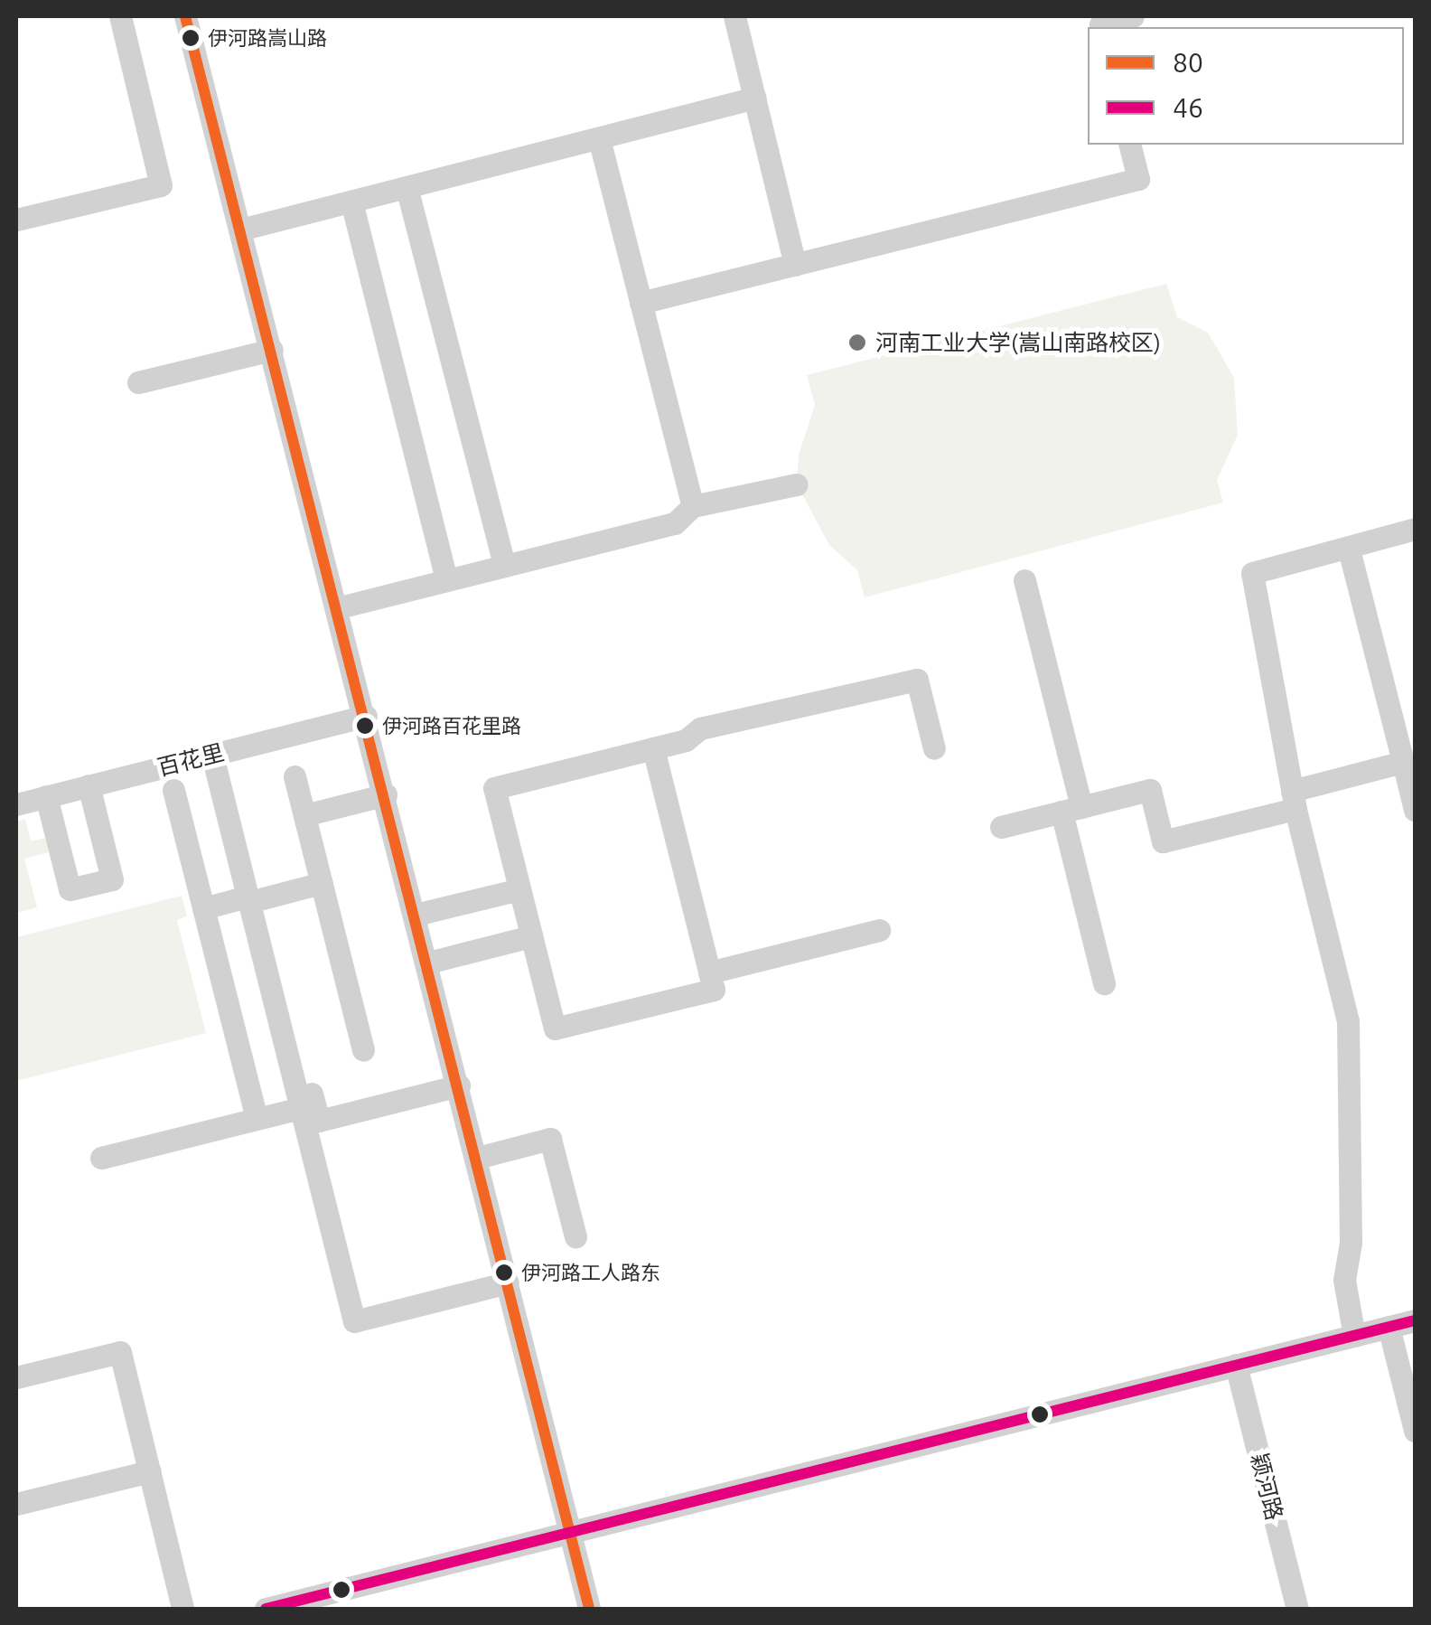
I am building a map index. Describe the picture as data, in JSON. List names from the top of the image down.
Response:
{
  "streets": {
    "street": ["百花里", "颖河路"]
  },
  "places": [
    "伊河路嵩山路",
    "河南工业大学(嵩山南路校区)",
    "伊河路百花里路",
    "伊河路工人路东"
  ],
  "lines": ["transit line 80", "transit line 46"],
  "legend": ["80", "46"]
}
